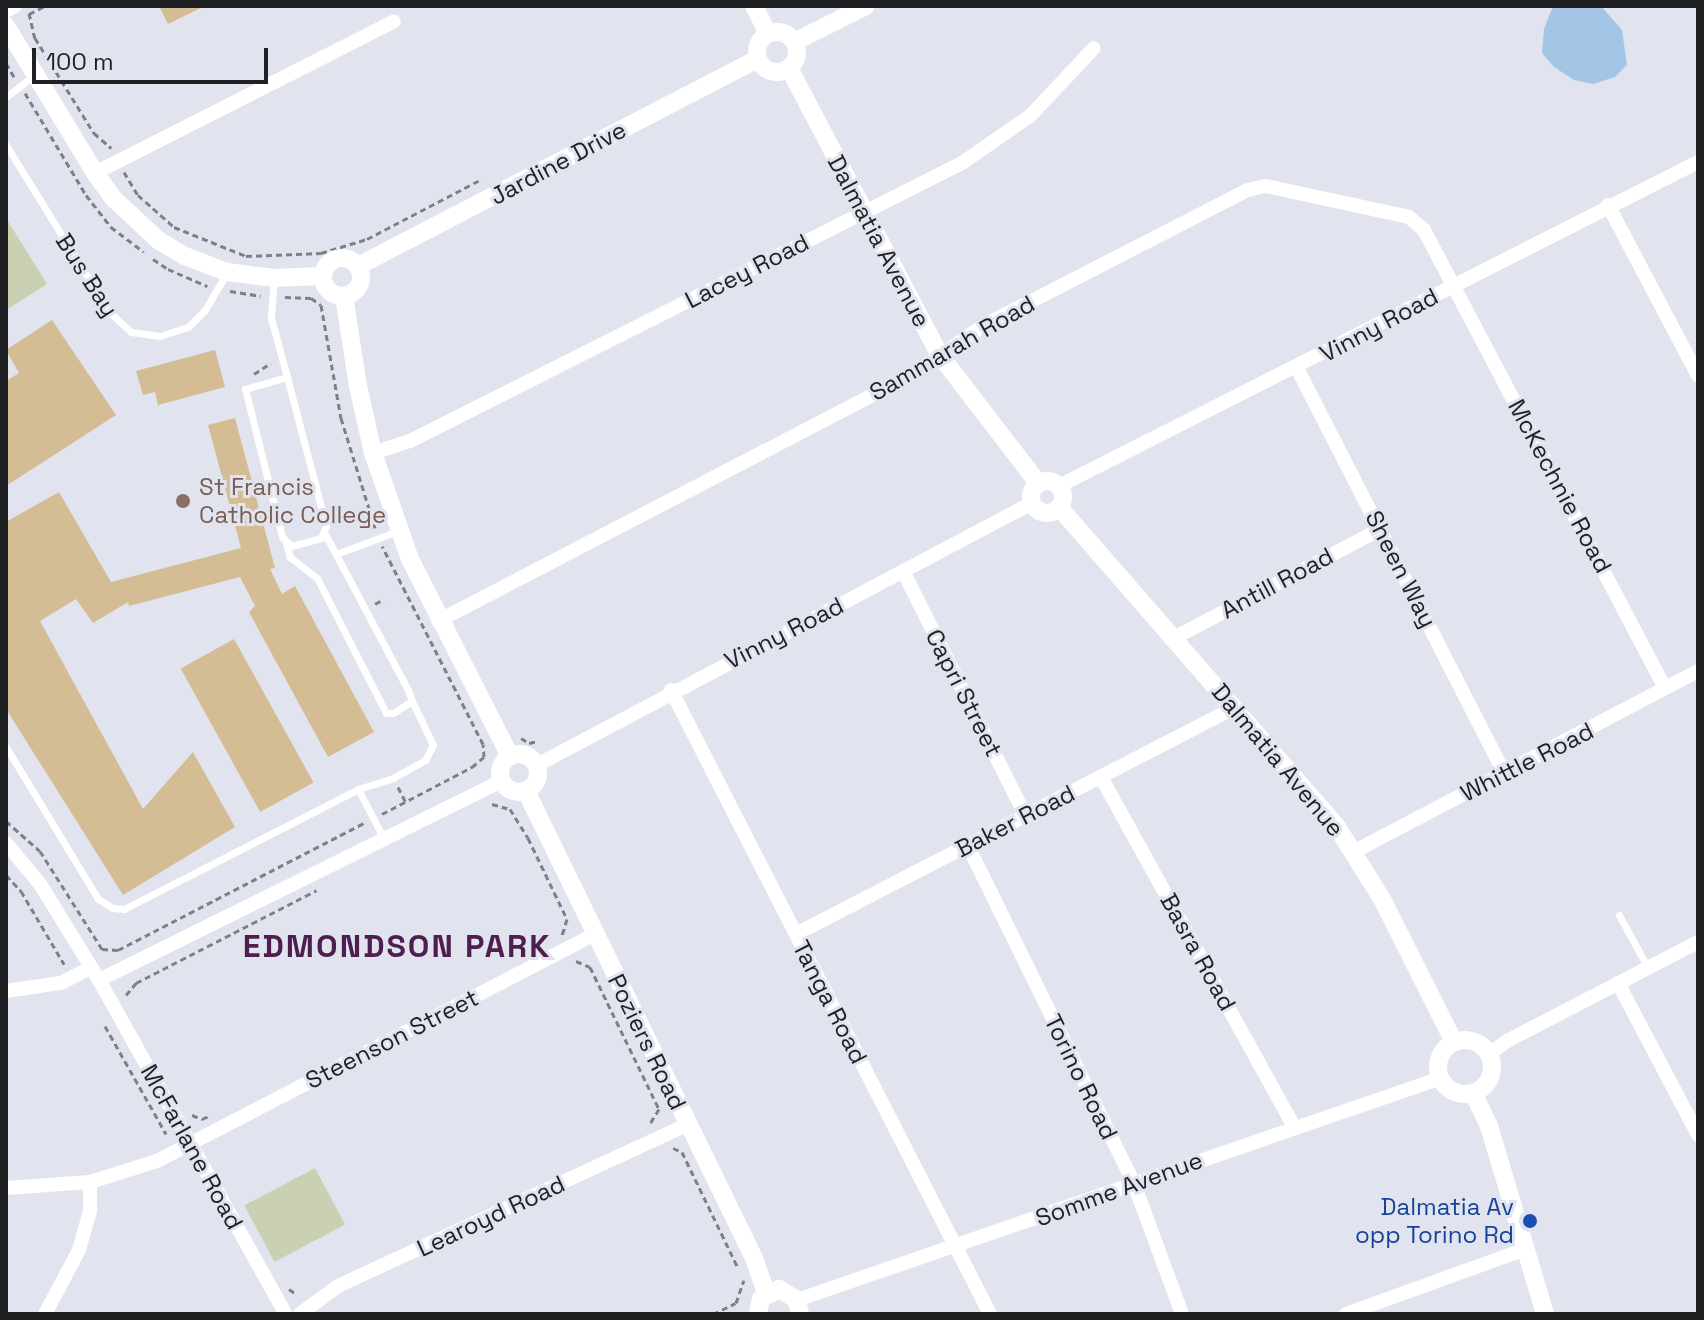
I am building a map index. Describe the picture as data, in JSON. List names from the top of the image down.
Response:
{
  "streets": {
    "street": [
      "Jardine Drive",
      "Dalmatia Avenue",
      "Lacey Road",
      "Vinny Road",
      "Sammarah Road",
      "McKechnie Road",
      "Sheen Way",
      "Antill Road",
      "Capri Street",
      "Whittle Road",
      "Baker Road",
      "Basra Road",
      "Tanga Road",
      "Steenson Street",
      "Poziers Road",
      "Torino Road",
      "McFarlane Road",
      "Somme Avenue",
      "Learoyd Road"
    ],
    "lane": ["Bus Bay"]
  },
  "crossings": [
    ["Jardine Drive", "Dalmatia Avenue"],
    ["Dalmatia Avenue", "Lacey Road"],
    ["Dalmatia Avenue", "Vinny Road"],
    ["Dalmatia Avenue", "Sammarah Road"],
    ["Dalmatia Avenue", "Antill Road"],
    ["Dalmatia Avenue", "Whittle Road"],
    ["Dalmatia Avenue", "Baker Road"],
    ["Dalmatia Avenue", "Somme Avenue"],
    ["Vinny Road", "Sammarah Road"],
    ["Vinny Road", "McKechnie Road"],
    ["Vinny Road", "Sheen Way"],
    ["Vinny Road", "Capri Street"],
    ["Vinny Road", "Tanga Road"],
    ["Vinny Road", "Poziers Road"],
    ["Sammarah Road", "McKechnie Road"],
    ["McKechnie Road", "Whittle Road"],
    ["Sheen Way", "Antill Road"],
    ["Sheen Way", "Whittle Road"],
    ["Capri Street", "Baker Road"],
    ["Baker Road", "Basra Road"],
    ["Baker Road", "Tanga Road"],
    ["Baker Road", "Torino Road"],
    ["Basra Road", "Somme Avenue"],
    ["Tanga Road", "Somme Avenue"],
    ["Steenson Street", "Poziers Road"],
    ["Steenson Street", "McFarlane Road"],
    ["Poziers Road", "Learoyd Road"],
    ["Torino Road", "Somme Avenue"]
  ],
  "districts": ["EDMONDSON PARK"],
  "places": ["St Francis Catholic College", "Dalmatia Av opp Torino Rd"],
  "scale_bar": "100 m"
}
